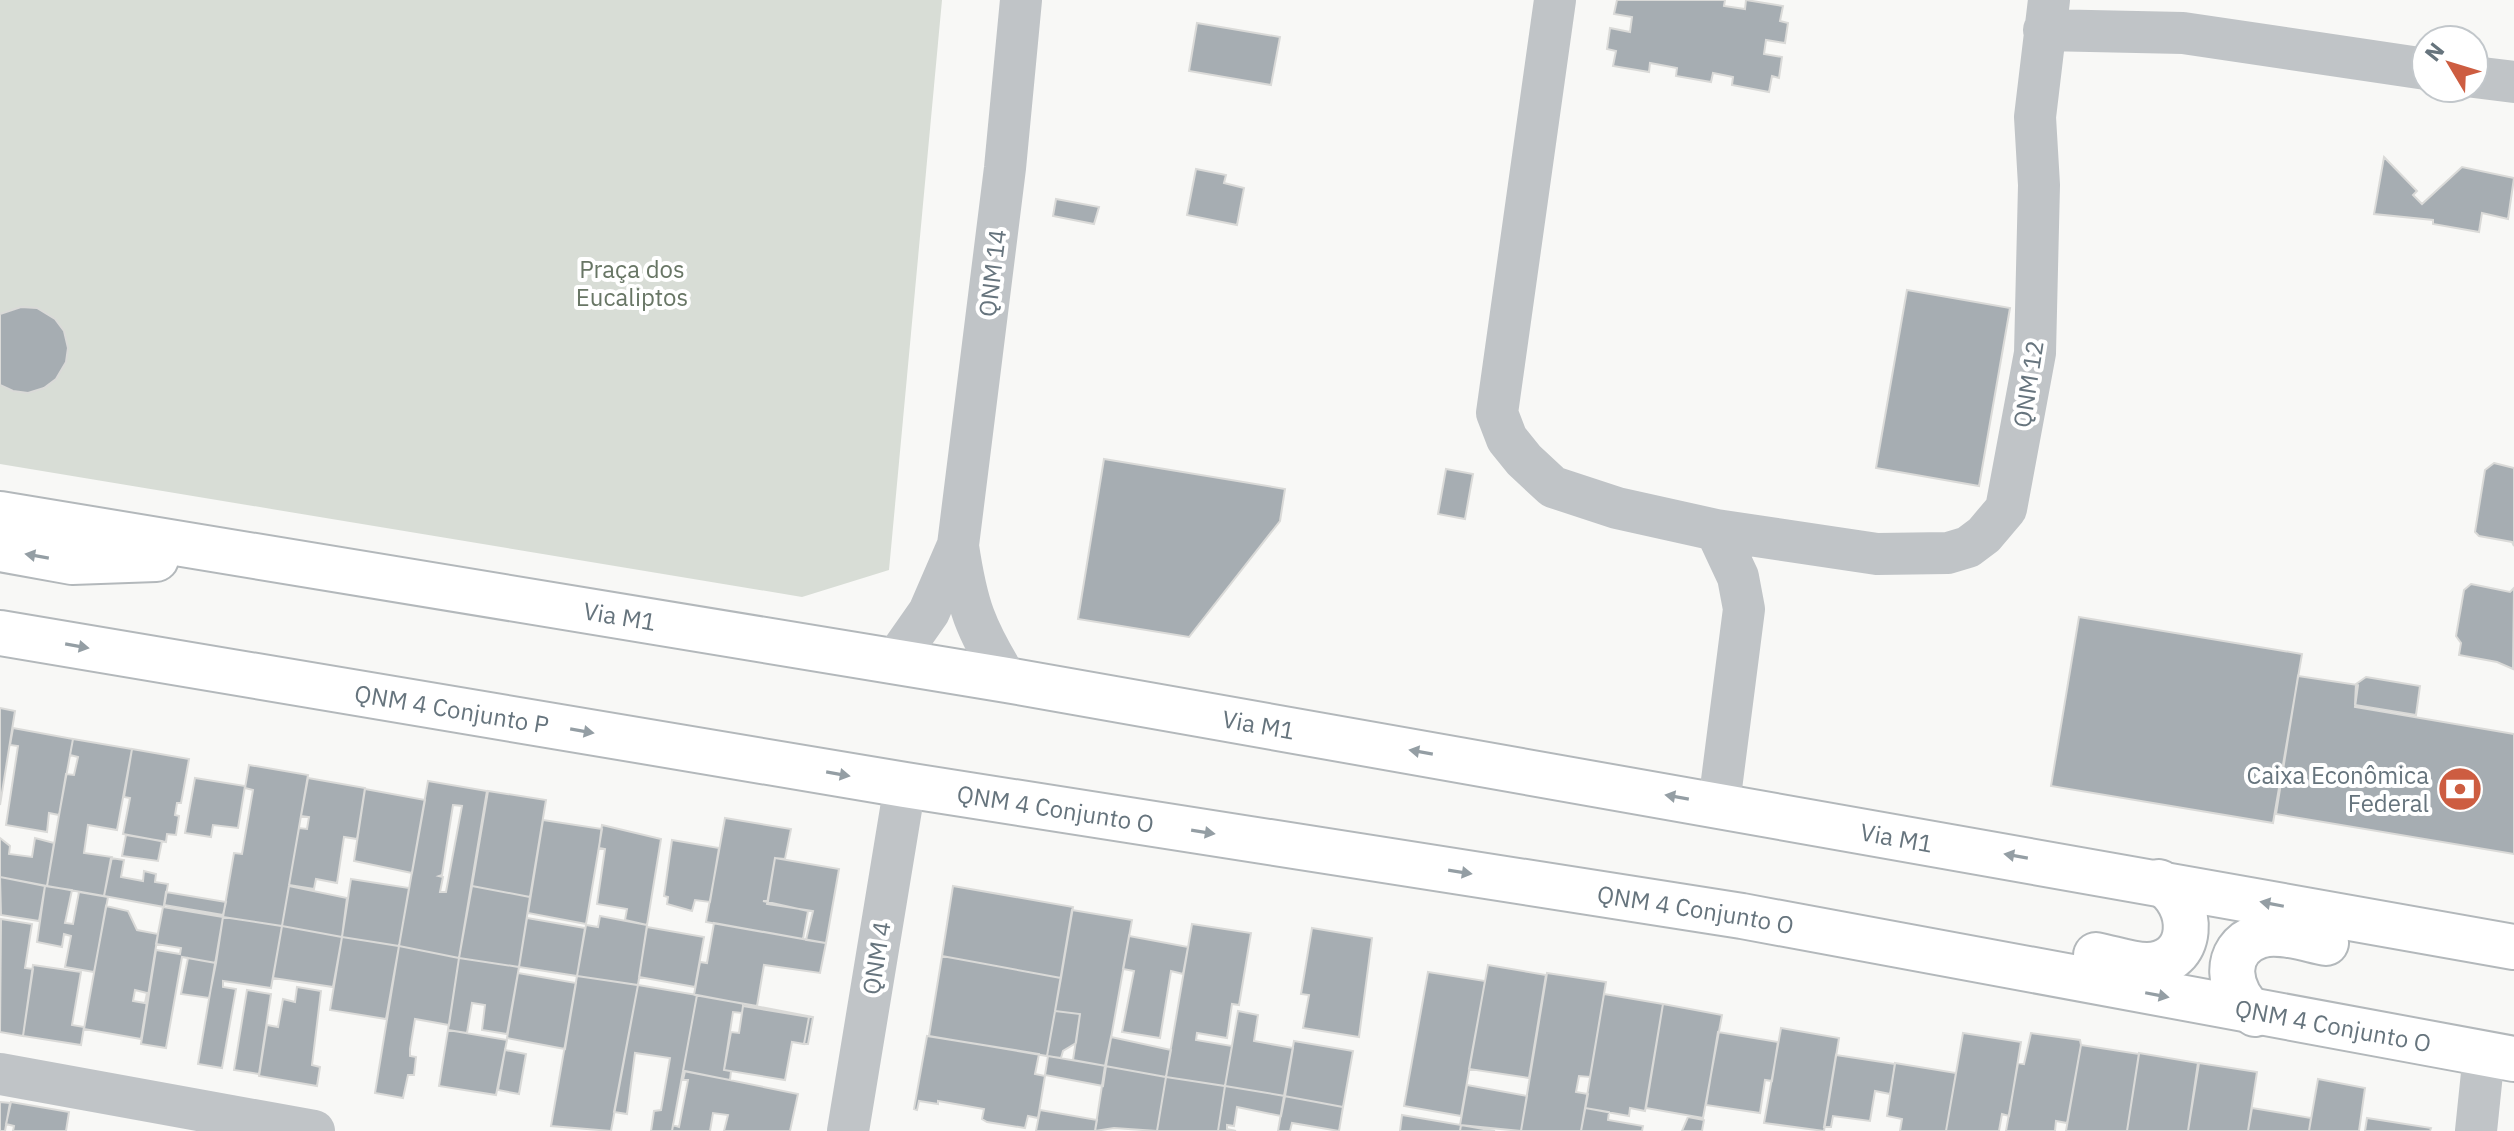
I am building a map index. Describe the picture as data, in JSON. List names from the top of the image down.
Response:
{
  "streets": {
    "main road": ["Via M1", "QNM 4 Conjunto P", "QNM 4 Conjunto O"],
    "street": ["QNM 14", "QNM 12", "QNM 4"]
  },
  "crossings": [
    ["QNM 14", "Via M1"],
    ["QNM 4 Conjunto P", "QNM 4 Conjunto O"],
    ["QNM 4 Conjunto P", "QNM 4"],
    ["QNM 4 Conjunto O", "QNM 4"]
  ],
  "one_way": ["Via M1", "QNM 4 Conjunto P", "QNM 4 Conjunto O"],
  "parks": ["Praça dos Eucaliptos"],
  "places": {
    "bank": ["Caixa Econômica Federal"]
  },
  "north": "top left"
}
